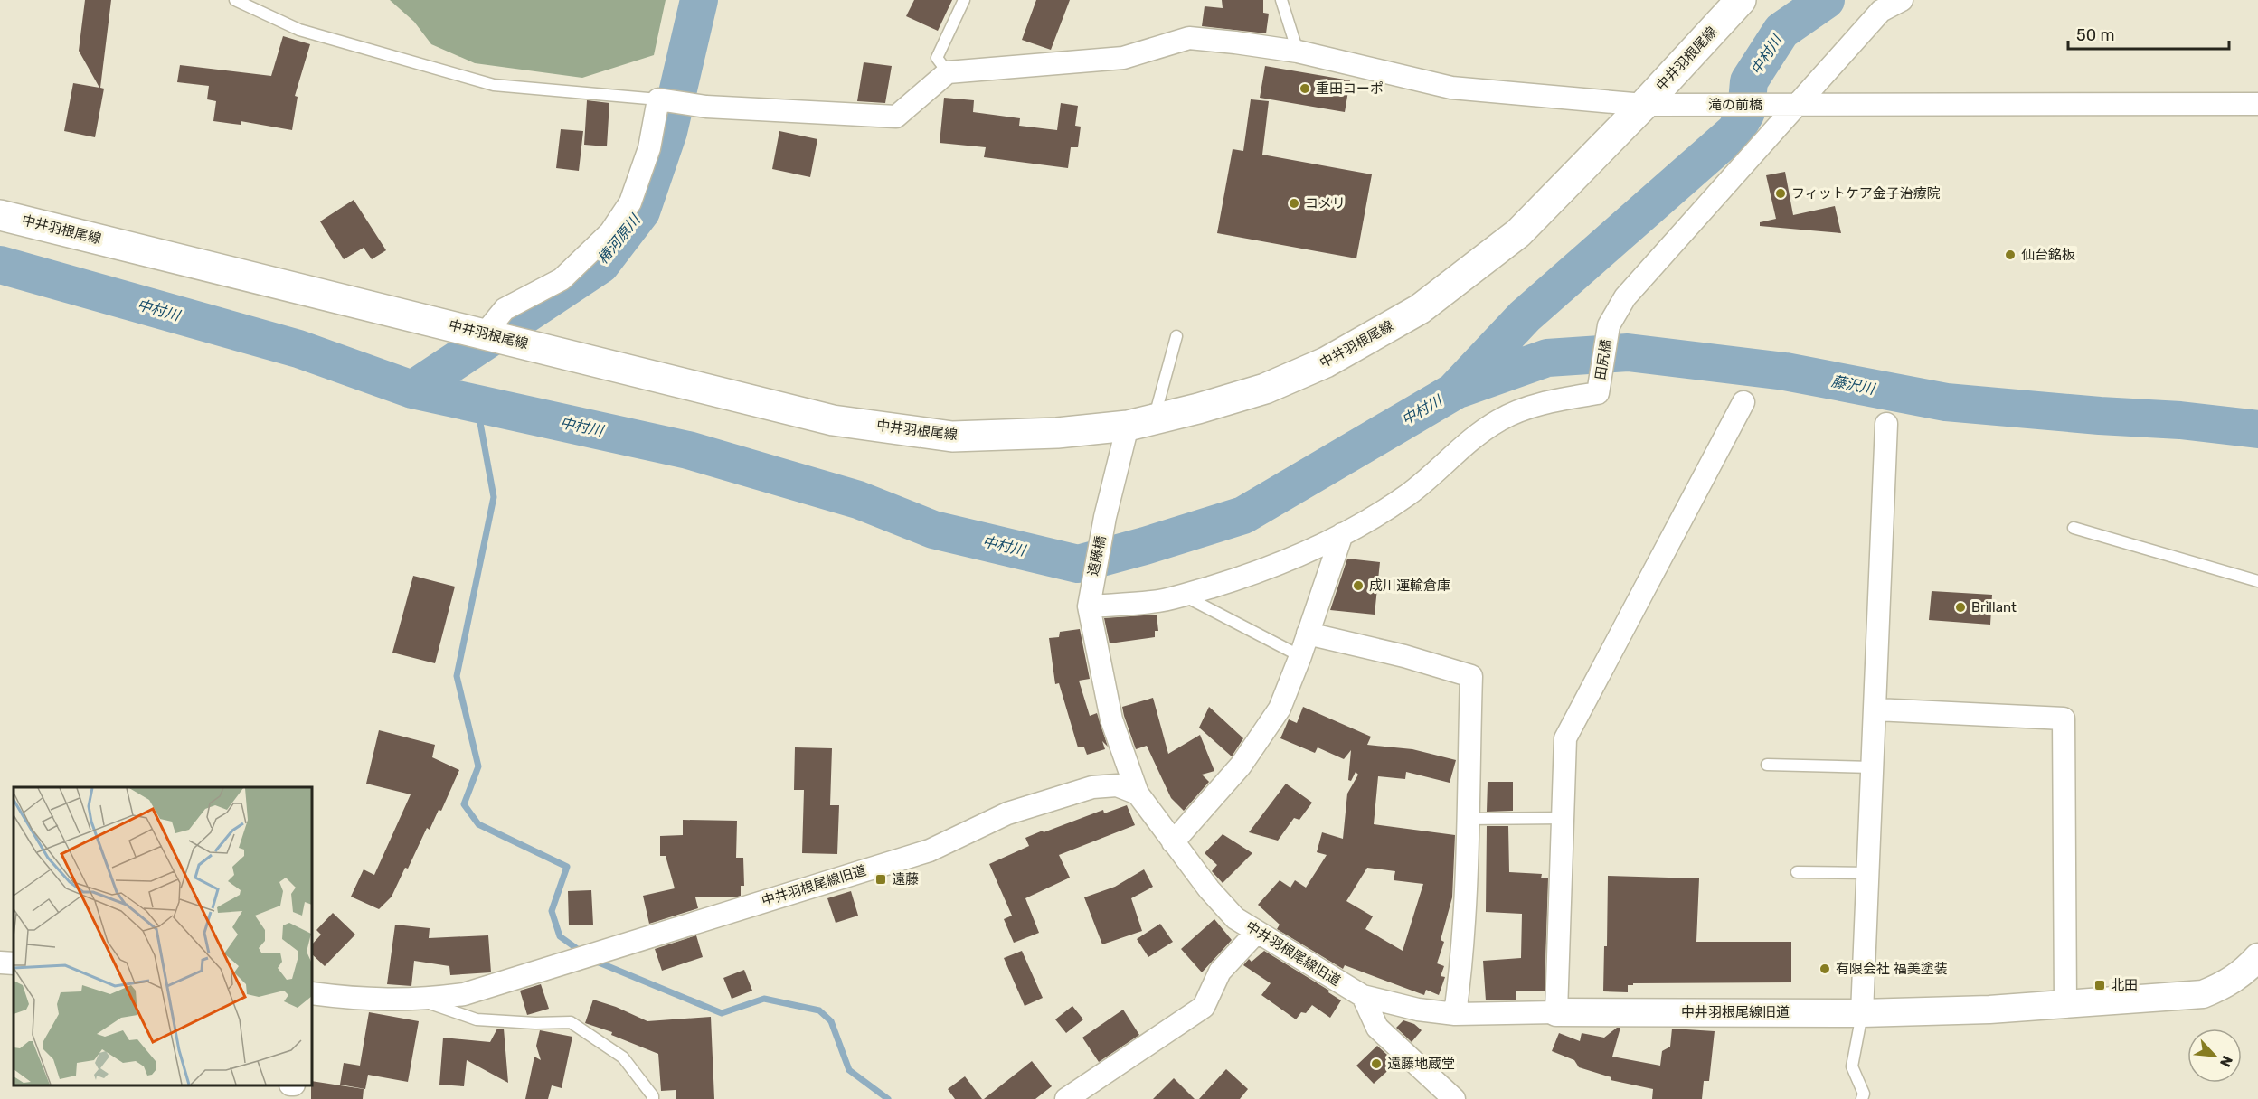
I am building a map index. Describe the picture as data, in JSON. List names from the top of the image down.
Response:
{
  "streets": {
    "main road": ["中井羽根尾線"],
    "street": [
      "滝の前橋",
      "田尻橋",
      "遠藤橋",
      "中井羽根尾線旧道"
    ]
  },
  "crossings": [
    ["中井羽根尾線", "滝の前橋"],
    ["中井羽根尾線", "遠藤橋"],
    ["滝の前橋", "田尻橋"]
  ],
  "water": ["中村川", "椿河原川", "藤沢川"],
  "places": {
    "other": [
      "重田コーポ",
      "フィットケア金子治療院",
      "コメリ",
      "仙台銘板",
      "成川運輸倉庫",
      "Brillant",
      "有限会社 福美塗装",
      "遠藤地蔵堂"
    ],
    "transit": ["遠藤", "北田"]
  },
  "scale_bar": "50 m",
  "north": "bottom right"
}
